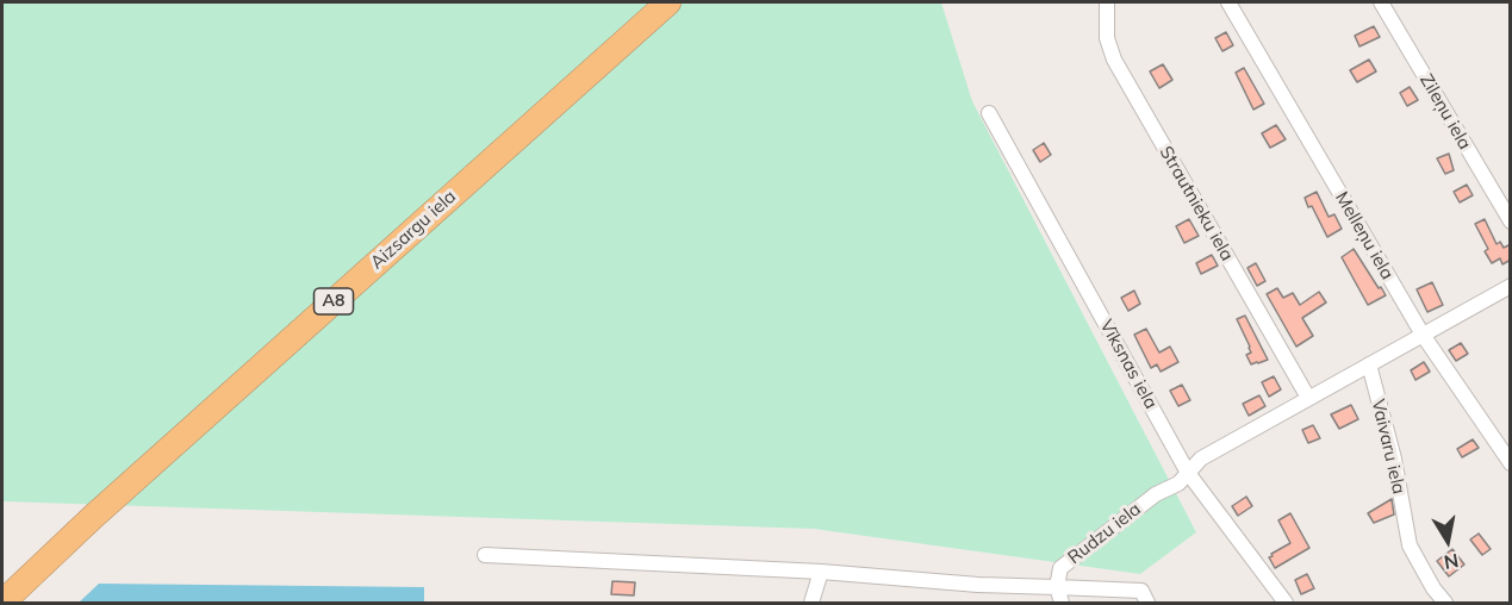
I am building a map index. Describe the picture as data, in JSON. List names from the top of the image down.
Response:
{
  "streets": {
    "highway": ["Aizsargu iela", "A8"],
    "street": [
      "Zileņu iela",
      "Strautnieku iela",
      "Melleņu iela",
      "Vīksnas iela",
      "Vaivaru iela",
      "Rudzu iela"
    ]
  },
  "crossings": [
    ["Strautnieku iela", "Rudzu iela"],
    ["Melleņu iela", "Rudzu iela"],
    ["Vīksnas iela", "Rudzu iela"],
    ["Vaivaru iela", "Rudzu iela"]
  ],
  "north": "bottom"
}
